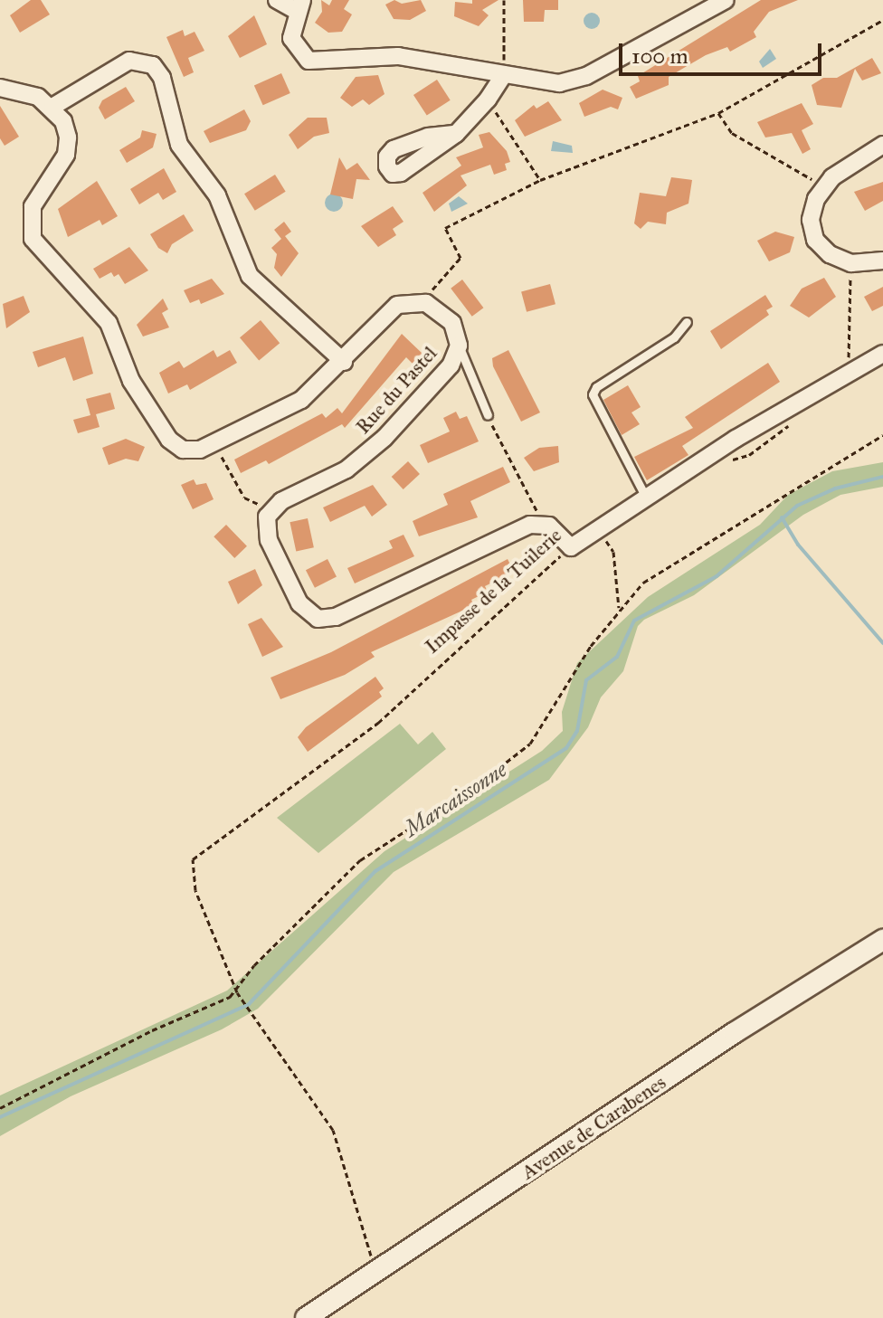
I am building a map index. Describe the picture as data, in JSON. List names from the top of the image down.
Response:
{
  "streets": {
    "street": ["Rue du Pastel", "Impasse de la Tuilerie", "Avenue de Carabenes"]
  },
  "water": ["Marcaissonne"],
  "scale_bar": "100 m"
}
